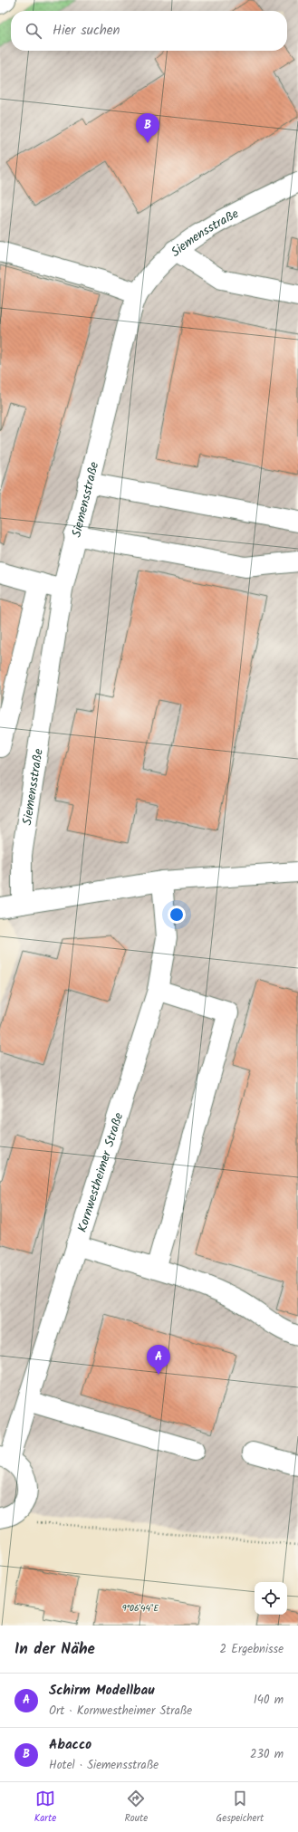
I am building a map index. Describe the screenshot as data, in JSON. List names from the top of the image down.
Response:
{
  "streets": {
    "street": ["Siemensstraße", "Kornwestheimer Straße"]
  },
  "page": {
    "search": "Hier suchen",
    "pins": ["B", "A"],
    "heading": ["In der Nähe", "2 Ergebnisse"],
    "list": [
      {
        "mark": "A",
        "name": "Schirm Modellbau",
        "note": "Ort · Kornwestheimer Straße",
        "value": "140 m"
      },
      {
        "mark": "B",
        "name": "Abacco",
        "note": "Hotel · Siemensstraße",
        "value": "230 m"
      }
    ],
    "nav": ["Karte", "Route", "Gespeichert"]
  },
  "coordinates": ["9°06'44\"E"]
}
